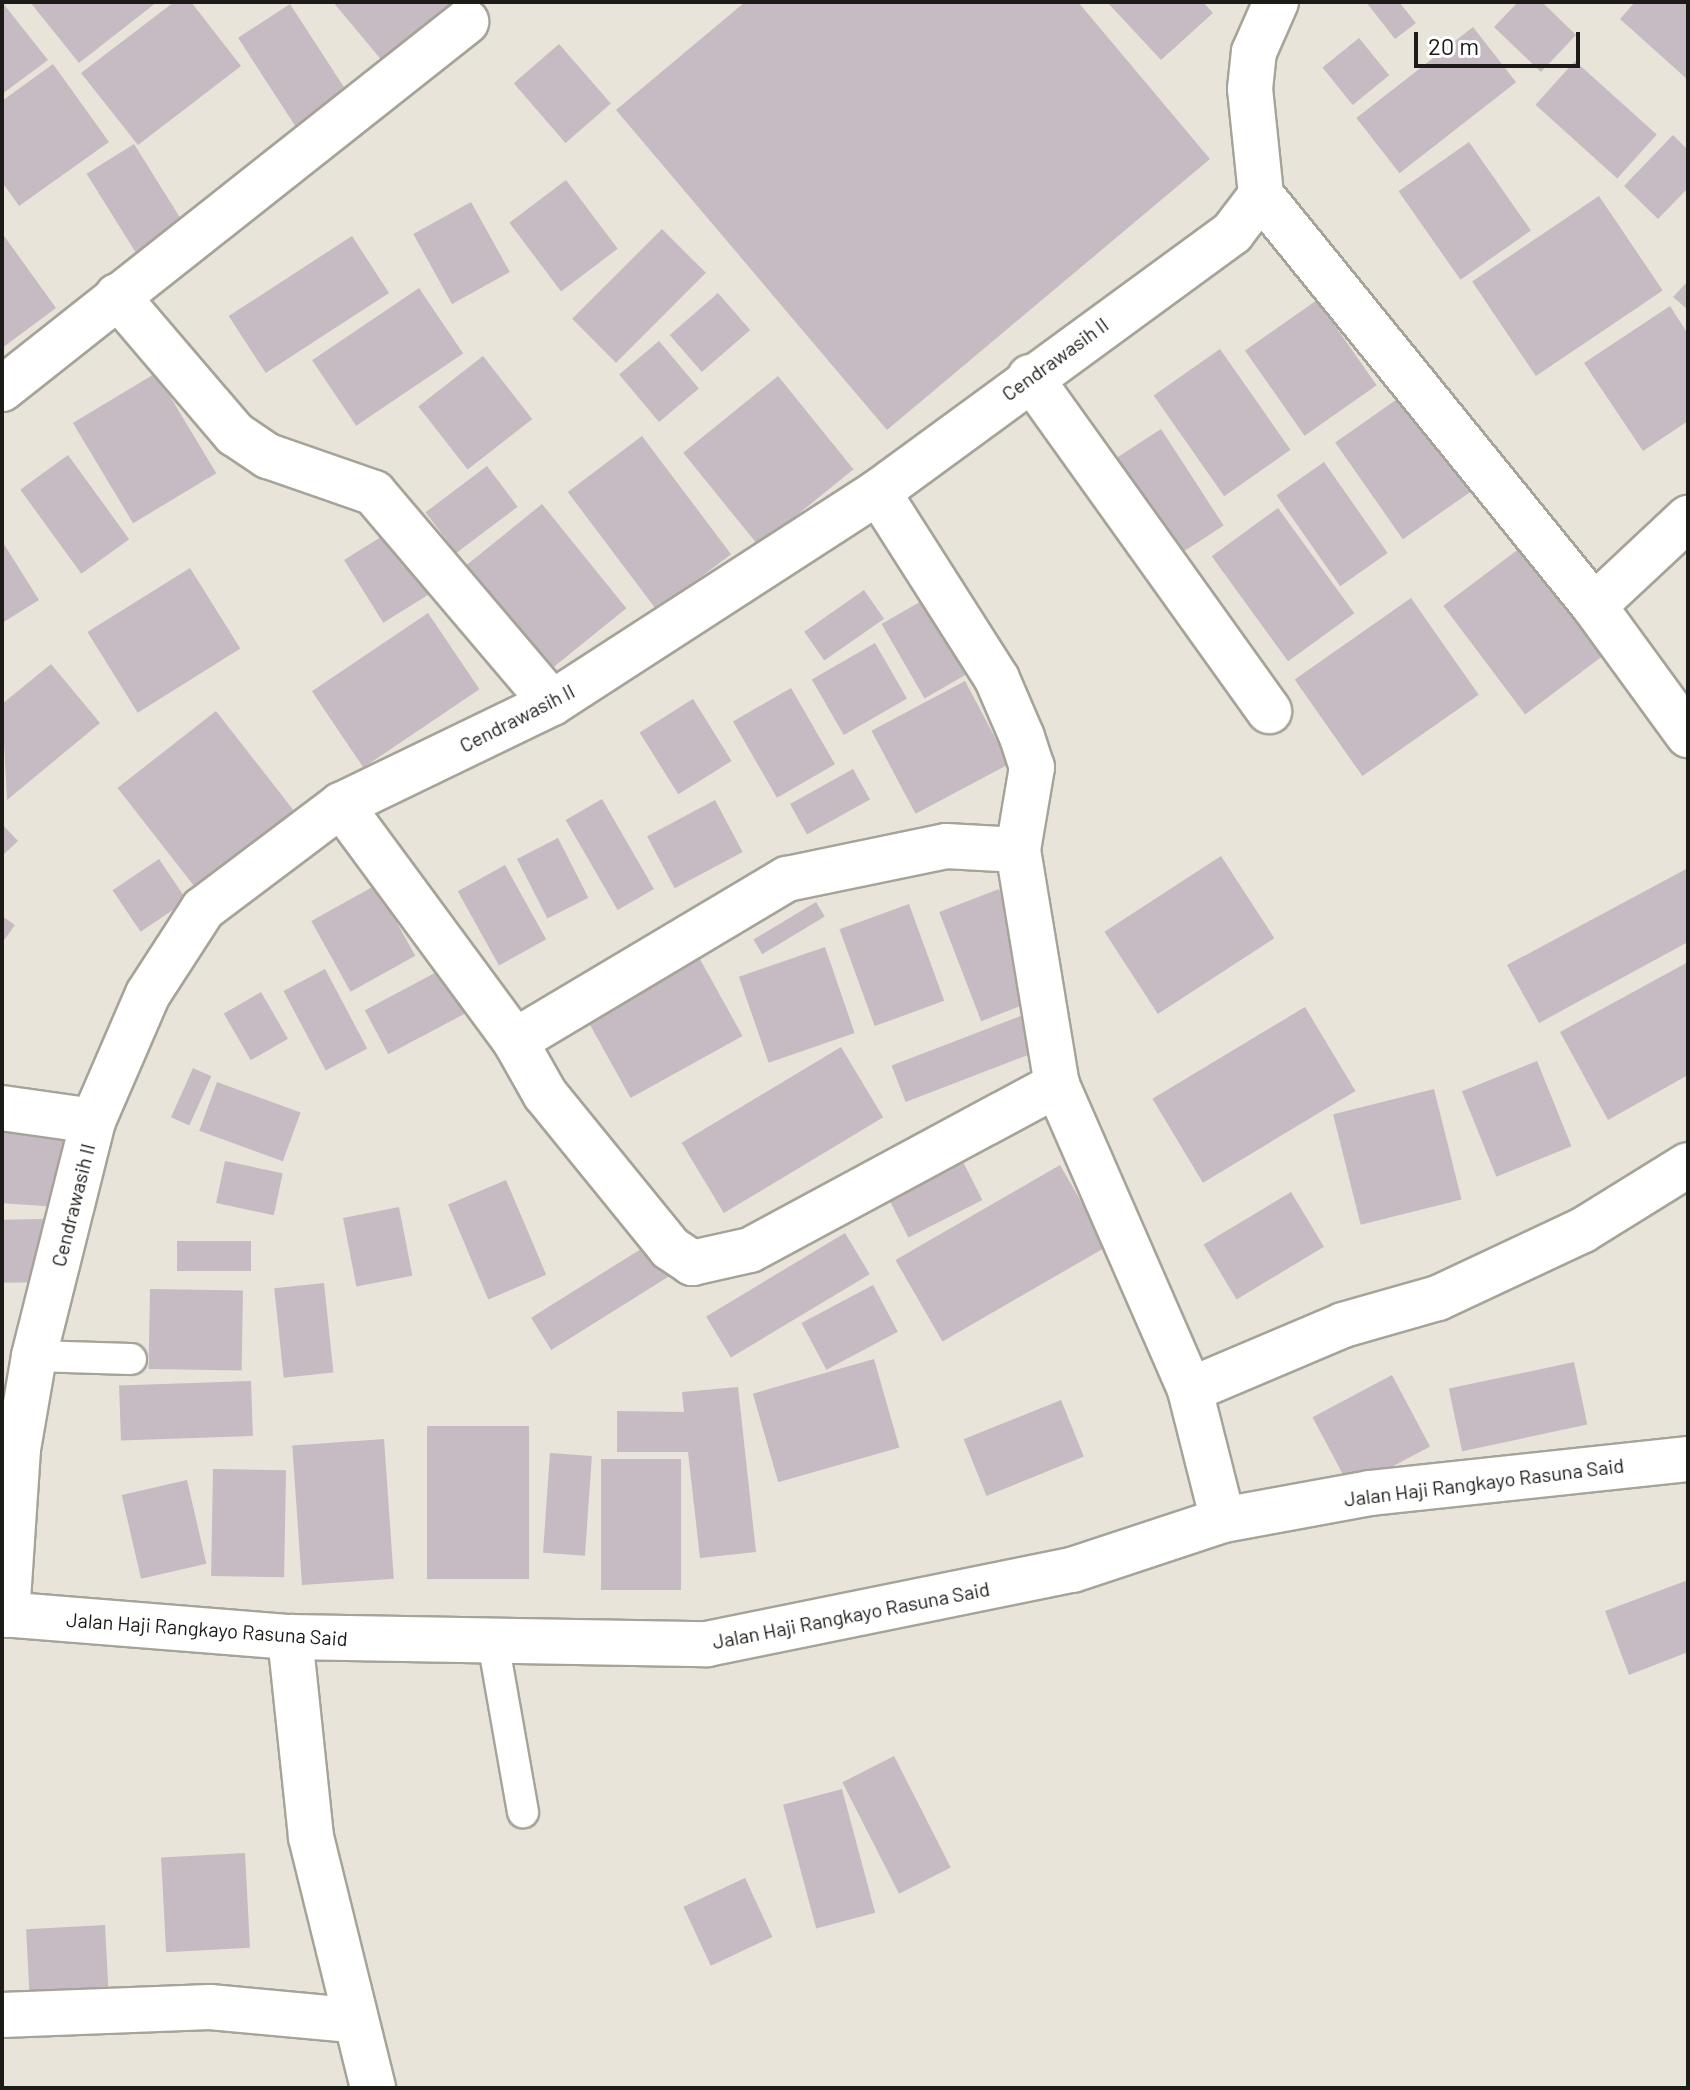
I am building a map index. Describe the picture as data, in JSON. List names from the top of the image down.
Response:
{
  "streets": {
    "street": ["Cendrawasih II", "Jalan Haji Rangkayo Rasuna Said"]
  },
  "crossings": [
    ["Cendrawasih II", "Jalan Haji Rangkayo Rasuna Said"]
  ],
  "scale_bar": "20 m"
}
